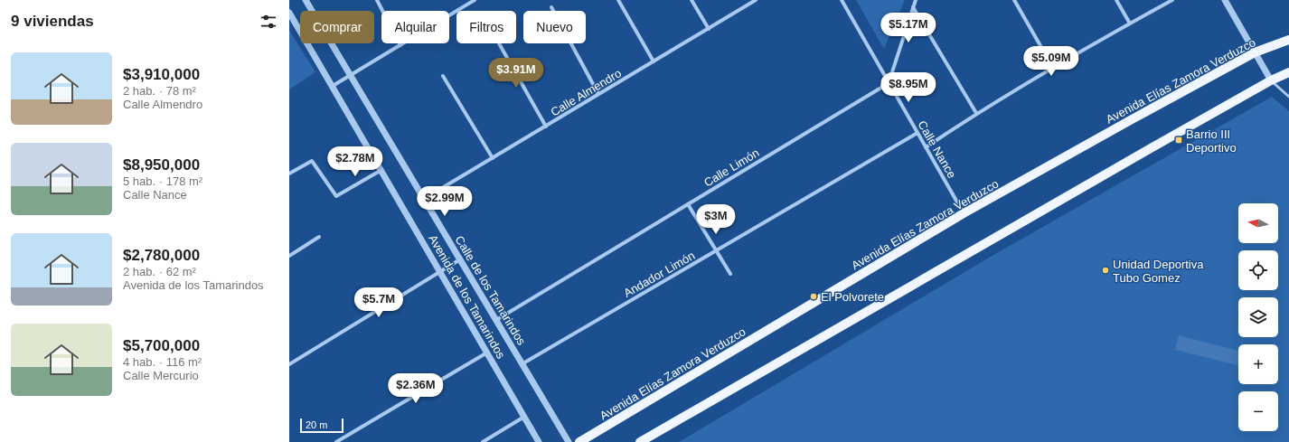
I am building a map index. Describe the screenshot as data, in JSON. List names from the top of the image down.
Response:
{
  "streets": {
    "main road": ["Avenida Elías Zamora Verduzco"],
    "street": [
      "Calle Almendro",
      "Calle Nance",
      "Calle Limón",
      "Andador Limón",
      "Calle de los Tamarindos",
      "Avenida de los Tamarindos"
    ]
  },
  "crossings": [
    ["Avenida Elías Zamora Verduzco", "Calle Nance"],
    ["Calle Almendro", "Calle de los Tamarindos"],
    ["Calle Nance", "Calle Limón"],
    ["Calle Nance", "Andador Limón"],
    ["Calle Limón", "Calle de los Tamarindos"],
    ["Andador Limón", "Calle de los Tamarindos"]
  ],
  "places": {
    "transit": ["Barrio III Deportivo"],
    "other": ["Unidad Deportiva Tubo Gomez", "El Polvorete"]
  },
  "scale_bar": "20 m",
  "north": "left",
  "page": {
    "heading": "9 viviendas",
    "chip": [
      "Comprar",
      "Alquilar",
      "Filtros",
      "Nuevo"
    ],
    "price": [
      "$5.17M",
      "$5.09M",
      "$3.91M",
      "$8.95M",
      "$2.78M",
      "$2.99M",
      "$3M",
      "$5.7M",
      "$2.36M"
    ],
    "list": [
      {
        "name": "$3,910,000",
        "note": "2 hab. · 78 m² · Calle Almendro"
      },
      {
        "name": "$8,950,000",
        "note": "5 hab. · 178 m² · Calle Nance"
      },
      {
        "name": "$2,780,000",
        "note": "2 hab. · 62 m² · Avenida de los Tamarindos"
      },
      {
        "name": "$5,700,000",
        "note": "4 hab. · 116 m² · Calle Mercurio"
      }
    ],
    "map_buttons": ["+", "−"],
    "scale": "20 m"
  }
}
